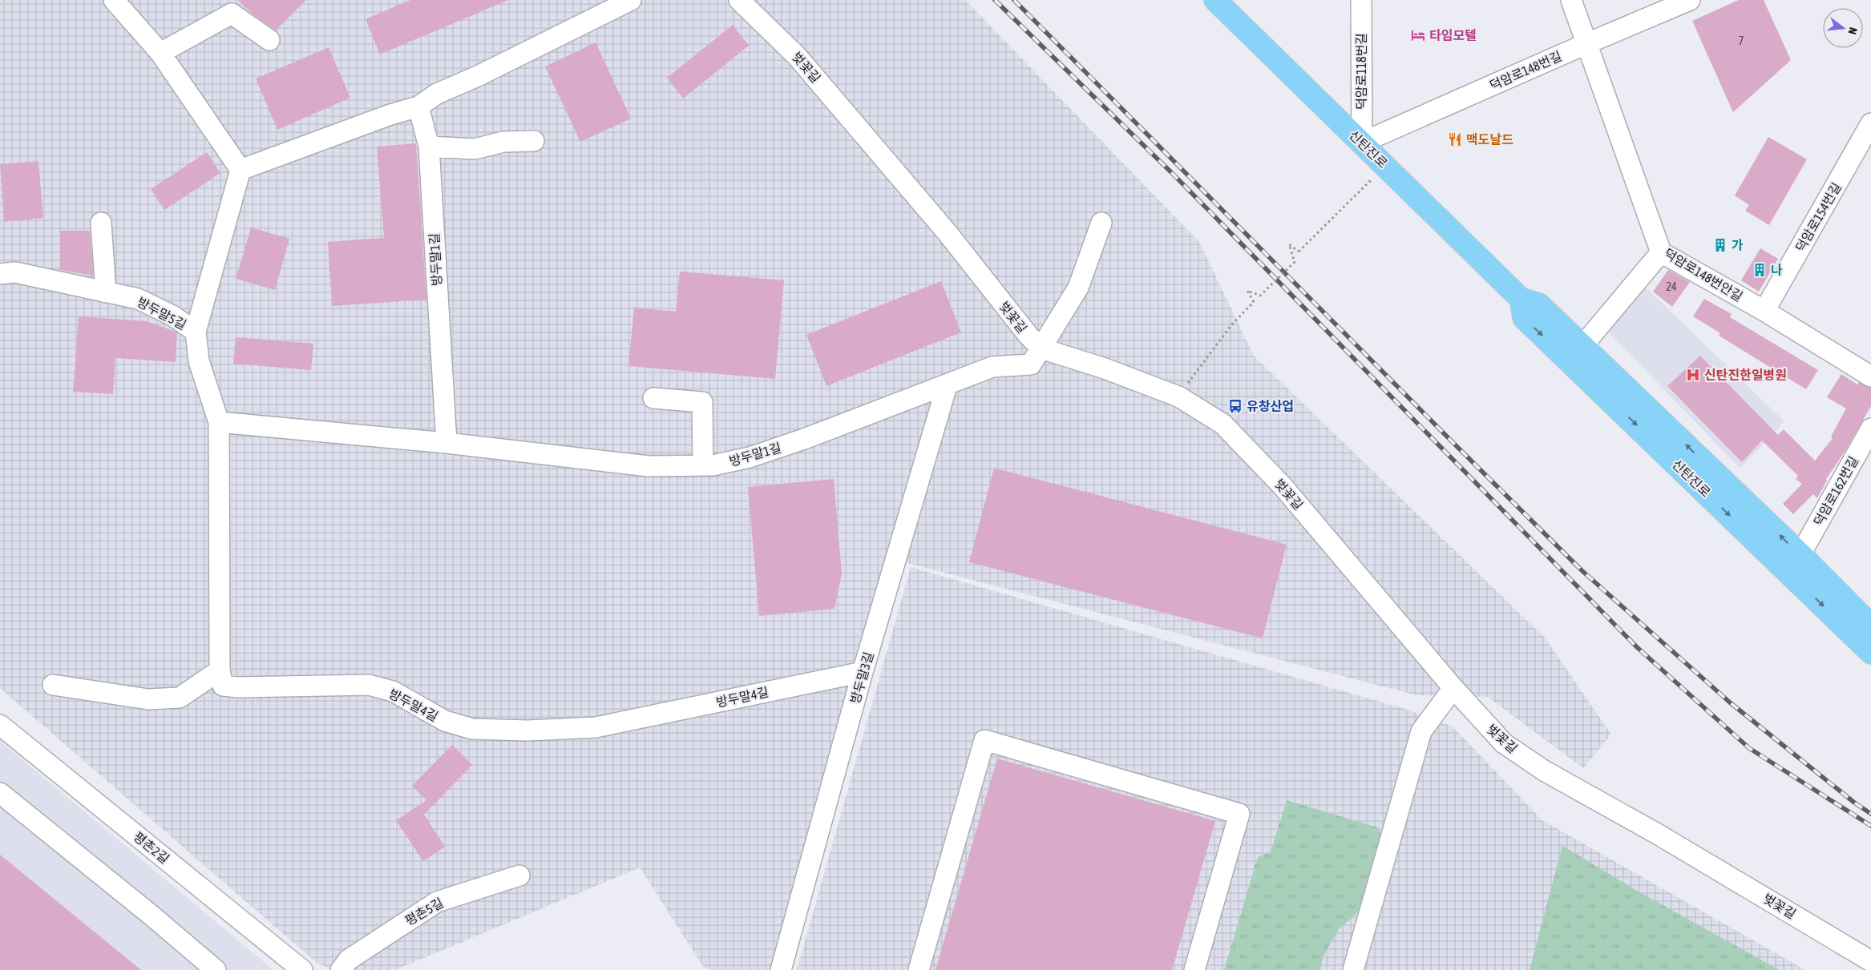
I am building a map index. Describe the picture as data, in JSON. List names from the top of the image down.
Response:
{
  "streets": {
    "main road": ["신탄진로"],
    "street": [
      "벚꽃길",
      "덕암로148번길",
      "덕암로118번길",
      "덕암로154번길",
      "방두말1길",
      "덕암로148번안길",
      "방두말5길",
      "덕암로162번길",
      "방두말3길",
      "방두말4길",
      "평촌2길",
      "평촌5길"
    ]
  },
  "crossings": [
    ["벚꽃길", "방두말1길"],
    ["덕암로148번길", "덕암로118번길"],
    ["덕암로148번길", "신탄진로"],
    ["덕암로148번길", "덕암로148번안길"],
    ["덕암로118번길", "신탄진로"],
    ["신탄진로", "덕암로162번길"],
    ["덕암로154번길", "덕암로148번안길"],
    ["방두말1길", "방두말5길"],
    ["방두말1길", "방두말3길"],
    ["방두말1길", "방두말4길"],
    ["방두말5길", "방두말4길"],
    ["방두말3길", "방두말4길"]
  ],
  "places": {
    "hotel": ["타임모텔"],
    "restaurant": ["맥도날드"],
    "building": ["가", "나"],
    "hospital": ["신탄진한일병원"],
    "bus stop": ["유창산업"]
  },
  "house_numbers": ["7", "24"],
  "north": "right"
}
